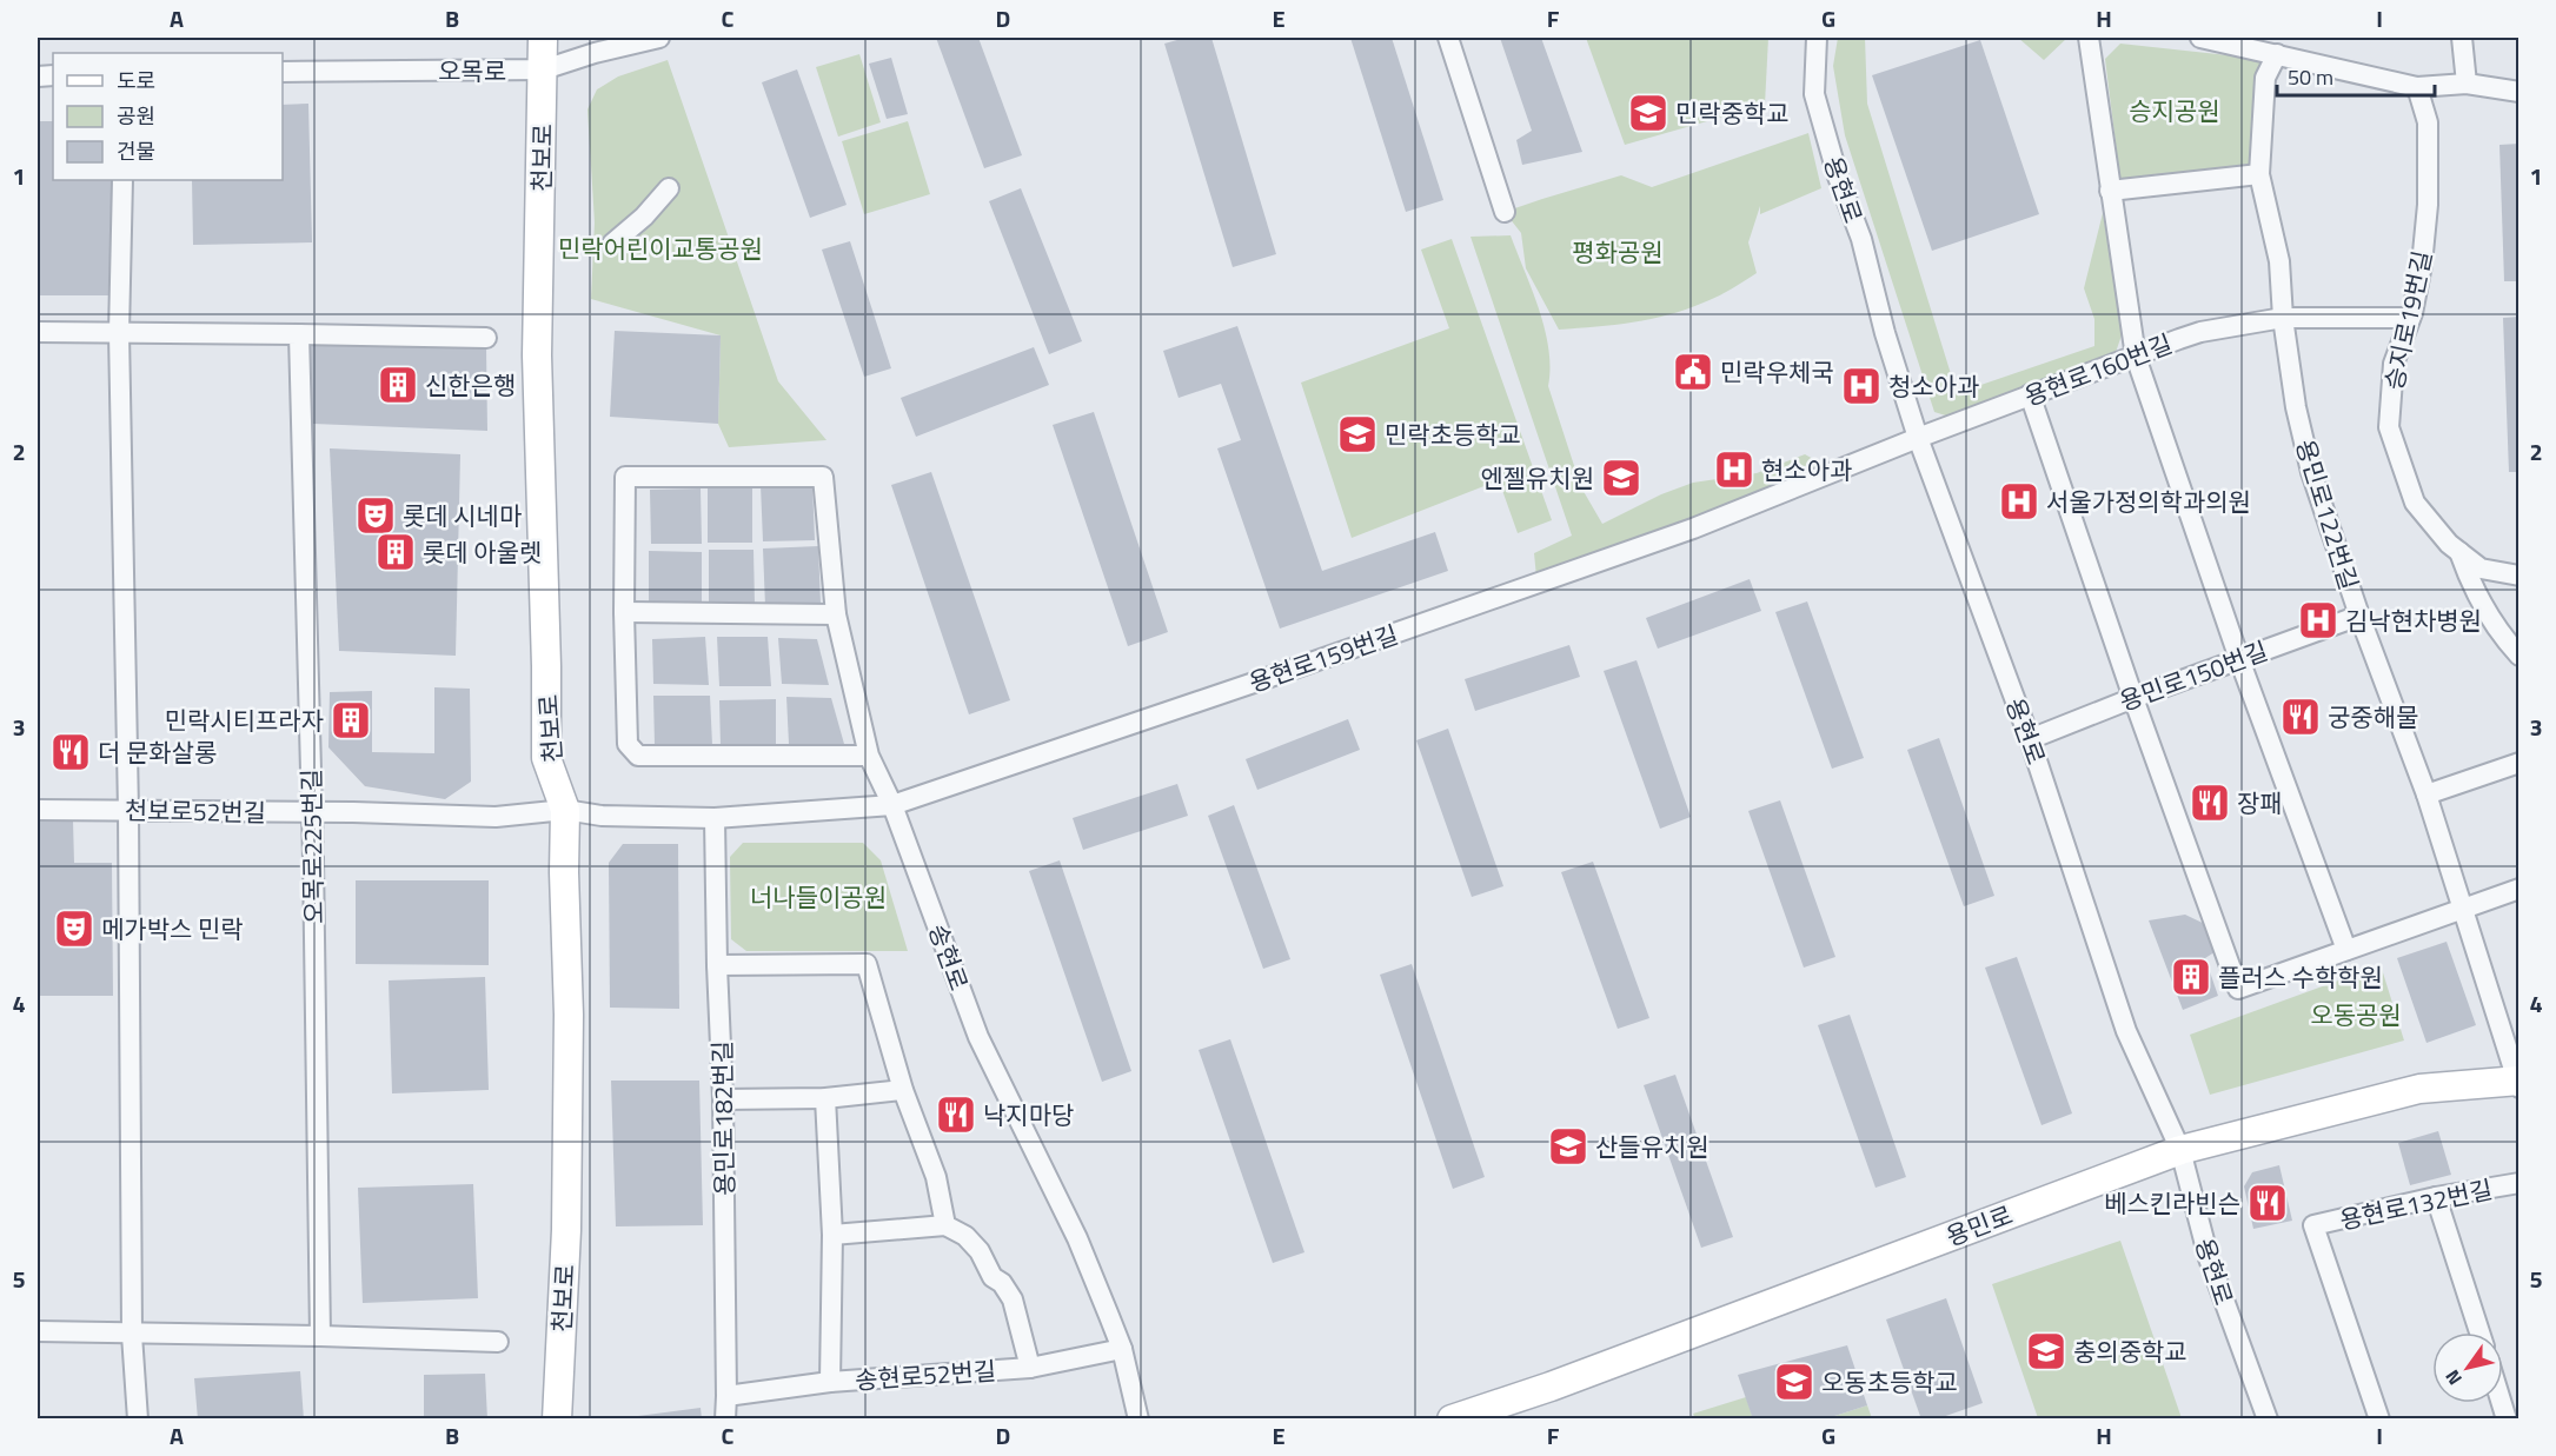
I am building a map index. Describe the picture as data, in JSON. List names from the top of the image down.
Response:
{
  "streets": {
    "main road": ["천보로", "용민로"],
    "street": [
      "오목로",
      "용현로",
      "승지로19번길",
      "용현로160번길",
      "용민로122번길",
      "용현로159번길",
      "용민로150번길",
      "천보로52번길",
      "오목로225번길",
      "송현로",
      "용민로182번길",
      "용현로132번길",
      "송현로52번길"
    ]
  },
  "crossings": [
    ["오목로", "천보로"],
    ["천보로", "용현로159번길"],
    ["천보로", "천보로52번길"],
    ["용현로", "용현로160번길"],
    ["용현로", "용현로159번길"],
    ["용현로", "용민로150번길"],
    ["용현로", "용민로"],
    ["승지로19번길", "용현로160번길"],
    ["용현로160번길", "용민로122번길"],
    ["용현로160번길", "용현로159번길"],
    ["용민로122번길", "용민로150번길"],
    ["용민로122번길", "용민로"],
    ["용현로159번길", "천보로52번길"],
    ["용현로159번길", "송현로"],
    ["용현로159번길", "용민로182번길"],
    ["천보로52번길", "오목로225번길"],
    ["송현로", "송현로52번길"],
    ["용민로182번길", "송현로52번길"]
  ],
  "parks": [
    "승지공원",
    "민락어린이교통공원",
    "평화공원",
    "너나들이공원",
    "오동공원"
  ],
  "places": {
    "school or university": [
      "민락중학교",
      "민락초등학교",
      "엔젤유치원",
      "산들유치원",
      "충의중학교",
      "오동초등학교"
    ],
    "public building": ["민락우체국"],
    "building": [
      "신한은행",
      "롯데 아울렛",
      "민락시티프라자",
      "플러스 수학학원"
    ],
    "hospital": [
      "청소아과",
      "현소아과",
      "서울가정의학과의원",
      "김낙현차병원"
    ],
    "theatre": ["롯데 시네마", "메가박스 민락"],
    "restaurant": [
      "궁중해물",
      "더 문화살롱",
      "장패",
      "낙지마당",
      "베스킨라빈슨"
    ]
  },
  "legend": ["도로", "공원", "건물"],
  "scale_bar": "50 m",
  "north": "bottom left",
  "grid": {
    "columns": [
      "A",
      "B",
      "C",
      "D",
      "E",
      "F",
      "G",
      "H",
      "I"
    ],
    "rows": [
      "1",
      "2",
      "3",
      "4",
      "5"
    ]
  }
}
